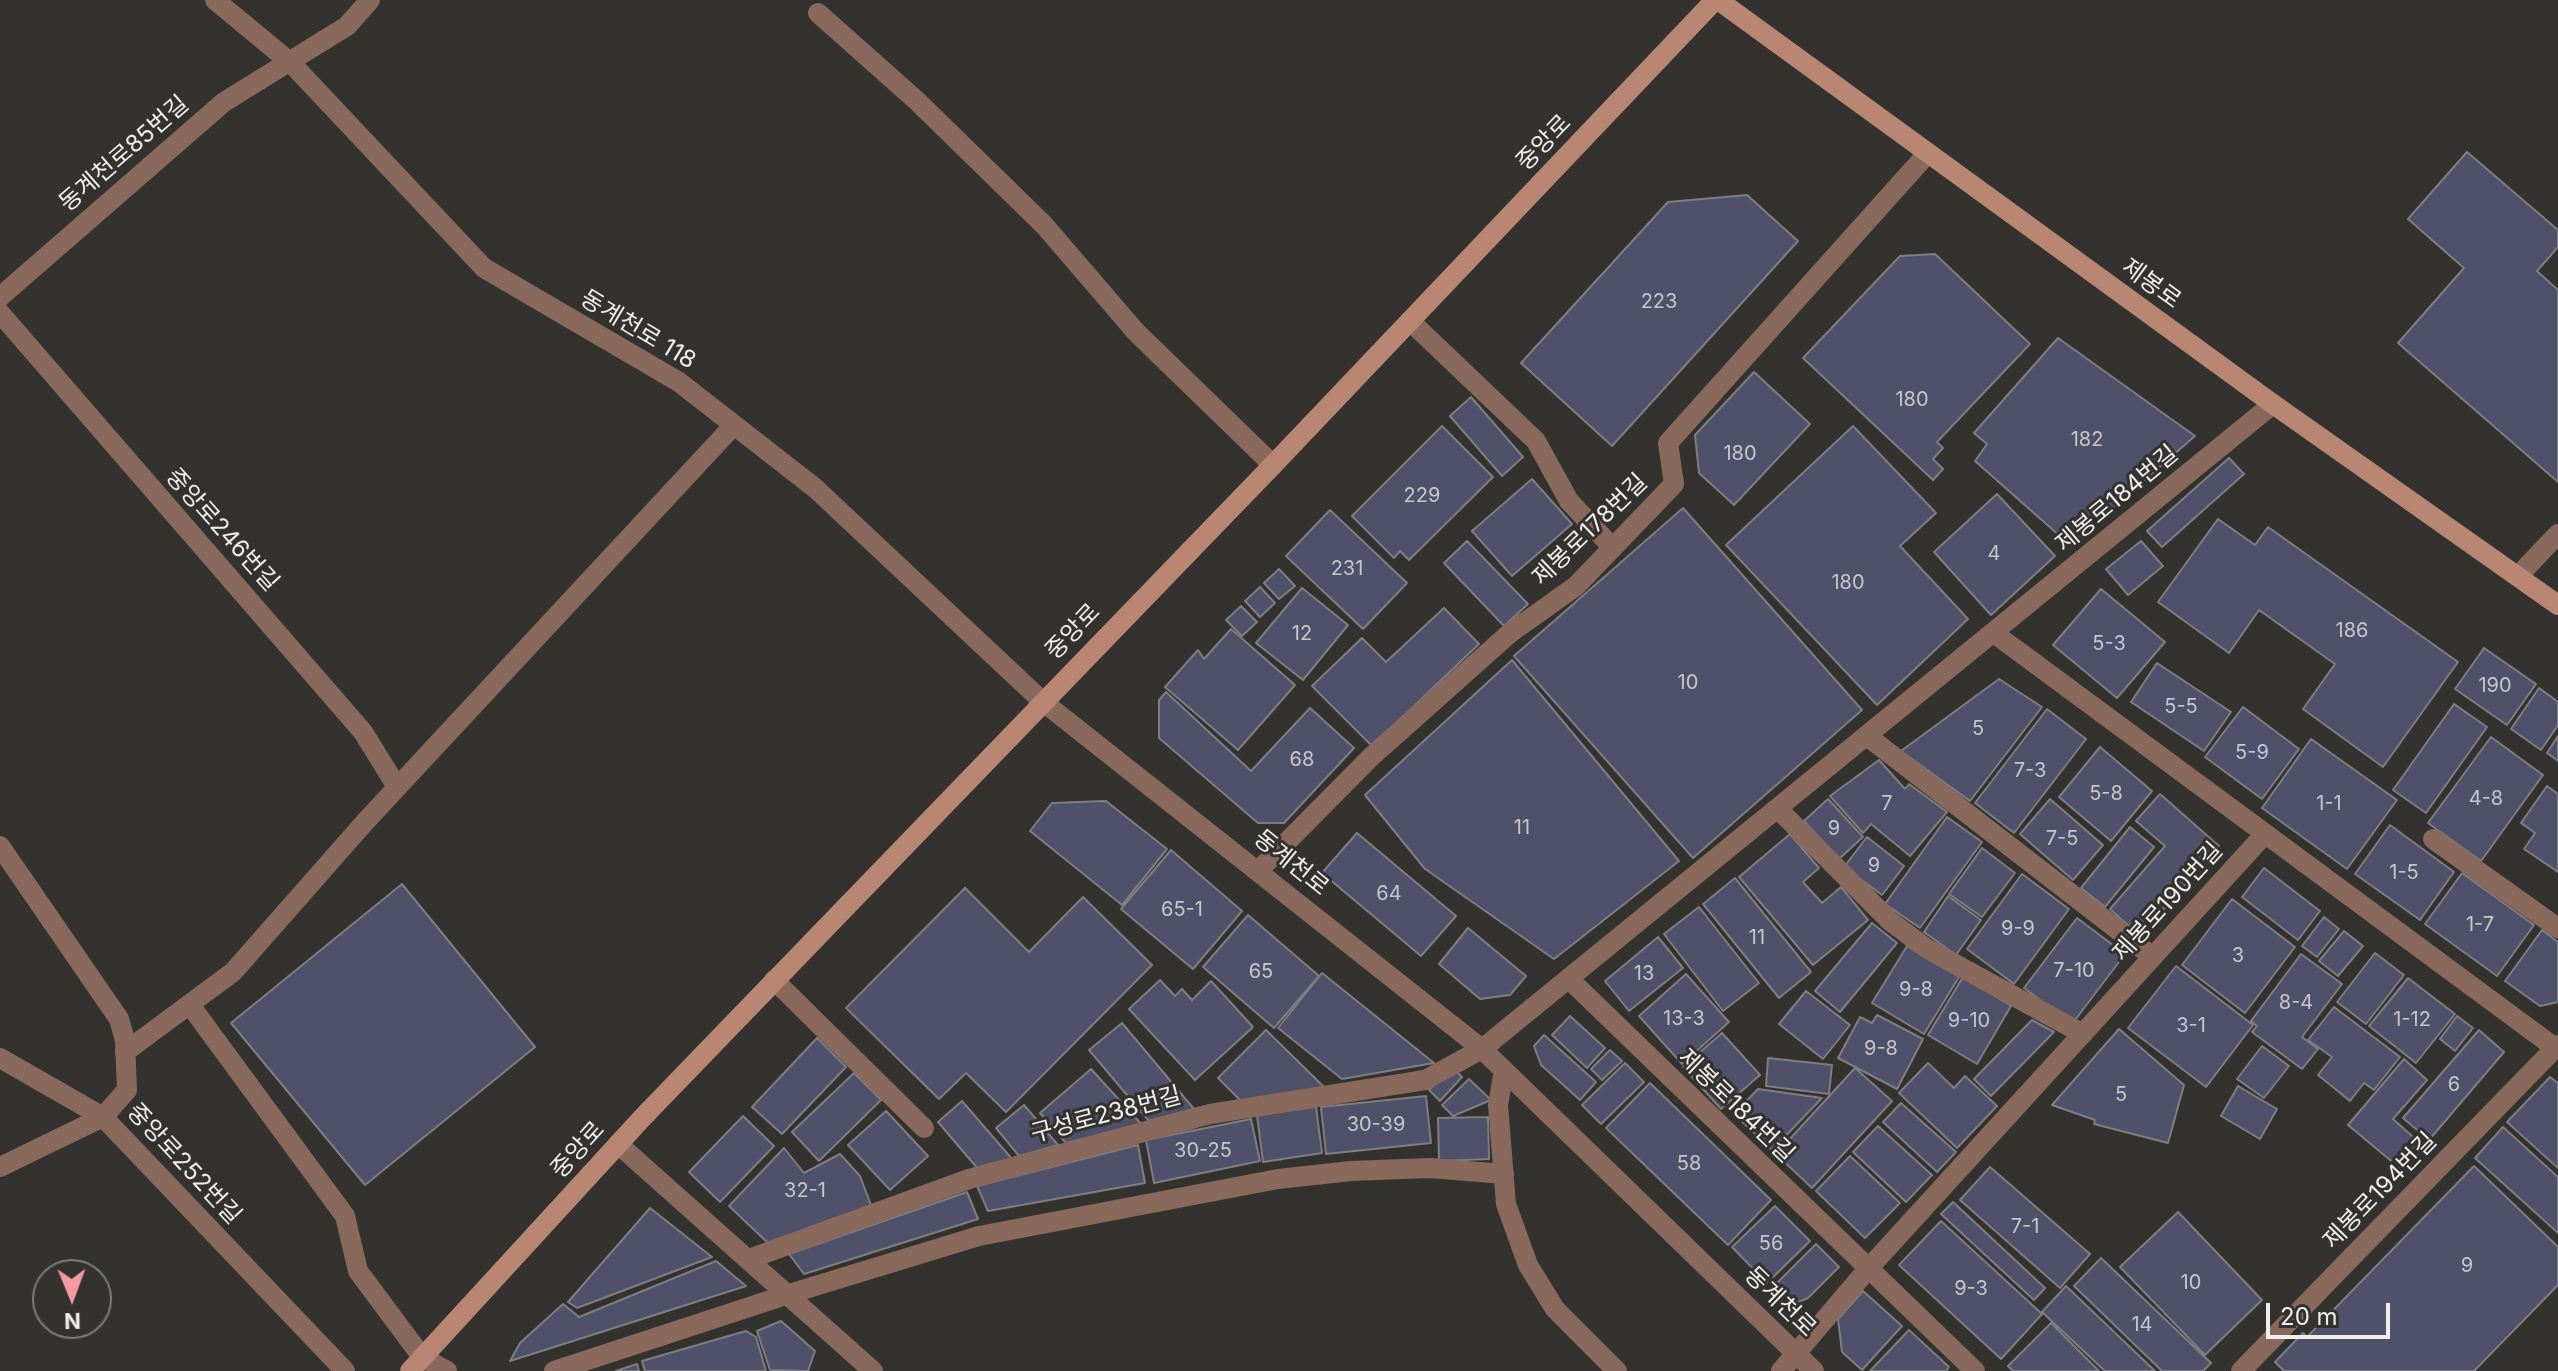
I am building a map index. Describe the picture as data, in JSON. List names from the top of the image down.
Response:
{
  "streets": {
    "main road": ["중앙로", "제봉로"],
    "street": [
      "동계천로85번길",
      "동계천로 118",
      "제봉로184번길",
      "중앙로246번길",
      "제봉로178번길",
      "동계천로",
      "제봉로190번길",
      "구성로238번길",
      "중앙로252번길",
      "제봉로194번길"
    ]
  },
  "crossings": [
    ["중앙로", "제봉로"],
    ["중앙로", "동계천로 118"],
    ["중앙로", "동계천로"],
    ["동계천로85번길", "동계천로 118"],
    ["제봉로", "제봉로184번길"],
    ["제봉로", "제봉로178번길"],
    ["동계천로 118", "동계천로"],
    ["제봉로184번길", "동계천로"],
    ["제봉로184번길", "제봉로190번길"],
    ["제봉로184번길", "구성로238번길"],
    ["제봉로178번길", "동계천로"],
    ["동계천로", "제봉로190번길"],
    ["동계천로", "구성로238번길"]
  ],
  "house_numbers": [
    "223",
    "180",
    "182",
    "180",
    "229",
    "4",
    "231",
    "180",
    "186",
    "12",
    "5-3",
    "10",
    "190",
    "5-5",
    "5",
    "5-9",
    "68",
    "7-3",
    "5-8",
    "4-8",
    "7",
    "1-1",
    "11",
    "9",
    "7-5",
    "9",
    "1-5",
    "64",
    "65-1",
    "1-7",
    "9-9",
    "11",
    "3",
    "7-10",
    "65",
    "13",
    "9-8",
    "8-4",
    "13-3",
    "1-12",
    "9-10",
    "3-1",
    "9-8",
    "6",
    "5",
    "30-39",
    "30-25",
    "58",
    "32-1",
    "7-1",
    "56",
    "9",
    "10",
    "9-3",
    "14"
  ],
  "scale_bar": "20 m",
  "north": "bottom"
}
